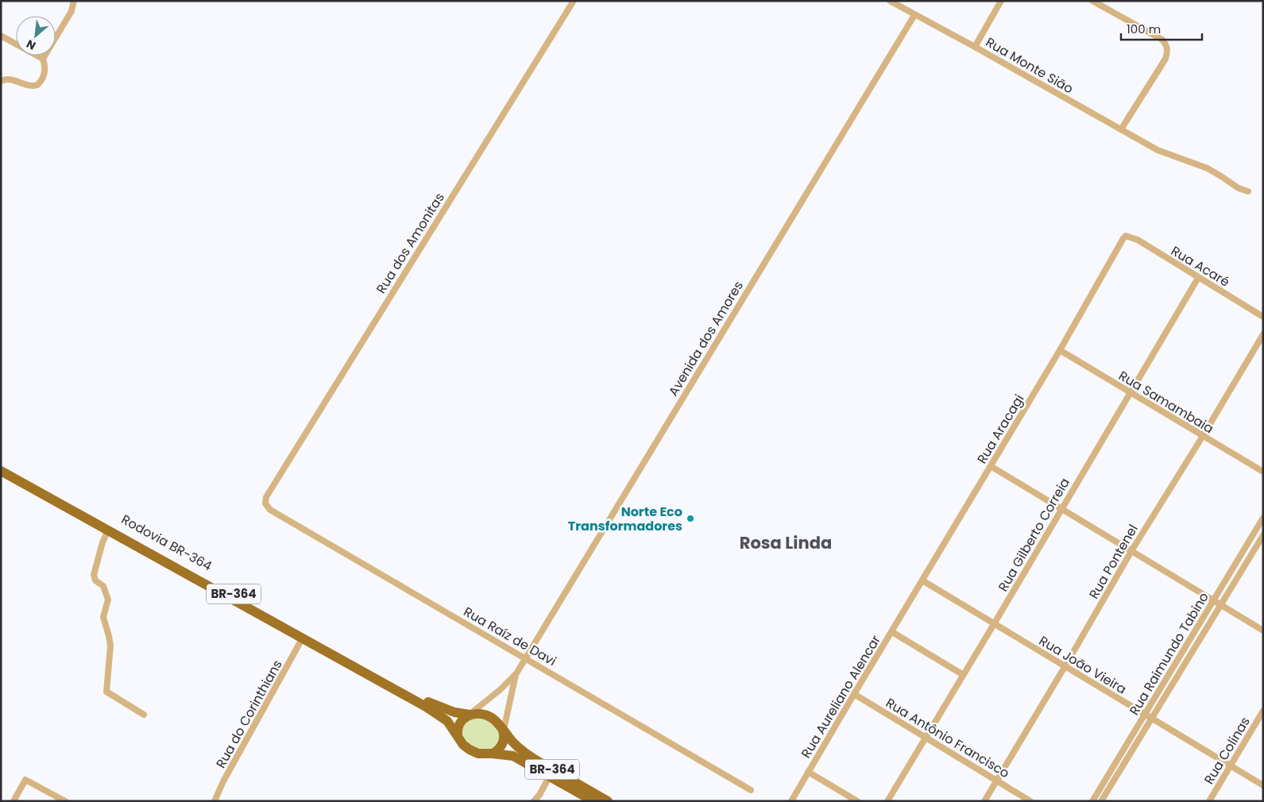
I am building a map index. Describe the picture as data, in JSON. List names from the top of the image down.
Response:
{
  "streets": {
    "highway": ["Rodovia BR-364", "BR-364"],
    "street": [
      "Rua Monte Sião",
      "Rua dos Amonitas",
      "Rua Acaré",
      "Avenida dos Amores",
      "Rua Samambaia",
      "Rua Aracagi",
      "Rua Gilberto Correia",
      "Rua Pontenel",
      "Rua Raíz de Davi",
      "Rua Raimundo Tabino",
      "Rua João Vieira",
      "Rua Aureliano Alencar",
      "Rua do Corinthians",
      "Rua Antônio Francisco",
      "Rua Colinas"
    ]
  },
  "crossings": [
    ["Rua Monte Sião", "Avenida dos Amores"],
    ["Rua dos Amonitas", "Rua Raíz de Davi"],
    ["Rua Acaré", "Rua Aracagi"],
    ["Rua Acaré", "Rua Gilberto Correia"],
    ["Avenida dos Amores", "Rodovia BR-364"],
    ["Avenida dos Amores", "BR-364"],
    ["Avenida dos Amores", "Rua Raíz de Davi"],
    ["Rua Samambaia", "Rua Aracagi"],
    ["Rua Samambaia", "Rua Gilberto Correia"],
    ["Rua Samambaia", "Rua Pontenel"],
    ["Rua Aracagi", "Rua João Vieira"],
    ["Rua Aracagi", "Rua Aureliano Alencar"],
    ["Rua Gilberto Correia", "Rua João Vieira"],
    ["Rua Gilberto Correia", "Rua Antônio Francisco"],
    ["Rodovia BR-364", "BR-364"],
    ["Rua Pontenel", "Rua João Vieira"],
    ["Rua Pontenel", "Rua Antônio Francisco"],
    ["BR-364", "Rua do Corinthians"],
    ["Rua Raimundo Tabino", "Rua João Vieira"],
    ["Rua João Vieira", "Rua Colinas"],
    ["Rua Aureliano Alencar", "Rua Antônio Francisco"]
  ],
  "districts": ["Rosa Linda"],
  "places": ["Norte Eco Transformadores"],
  "scale_bar": "100 m",
  "north": "bottom left"
}
